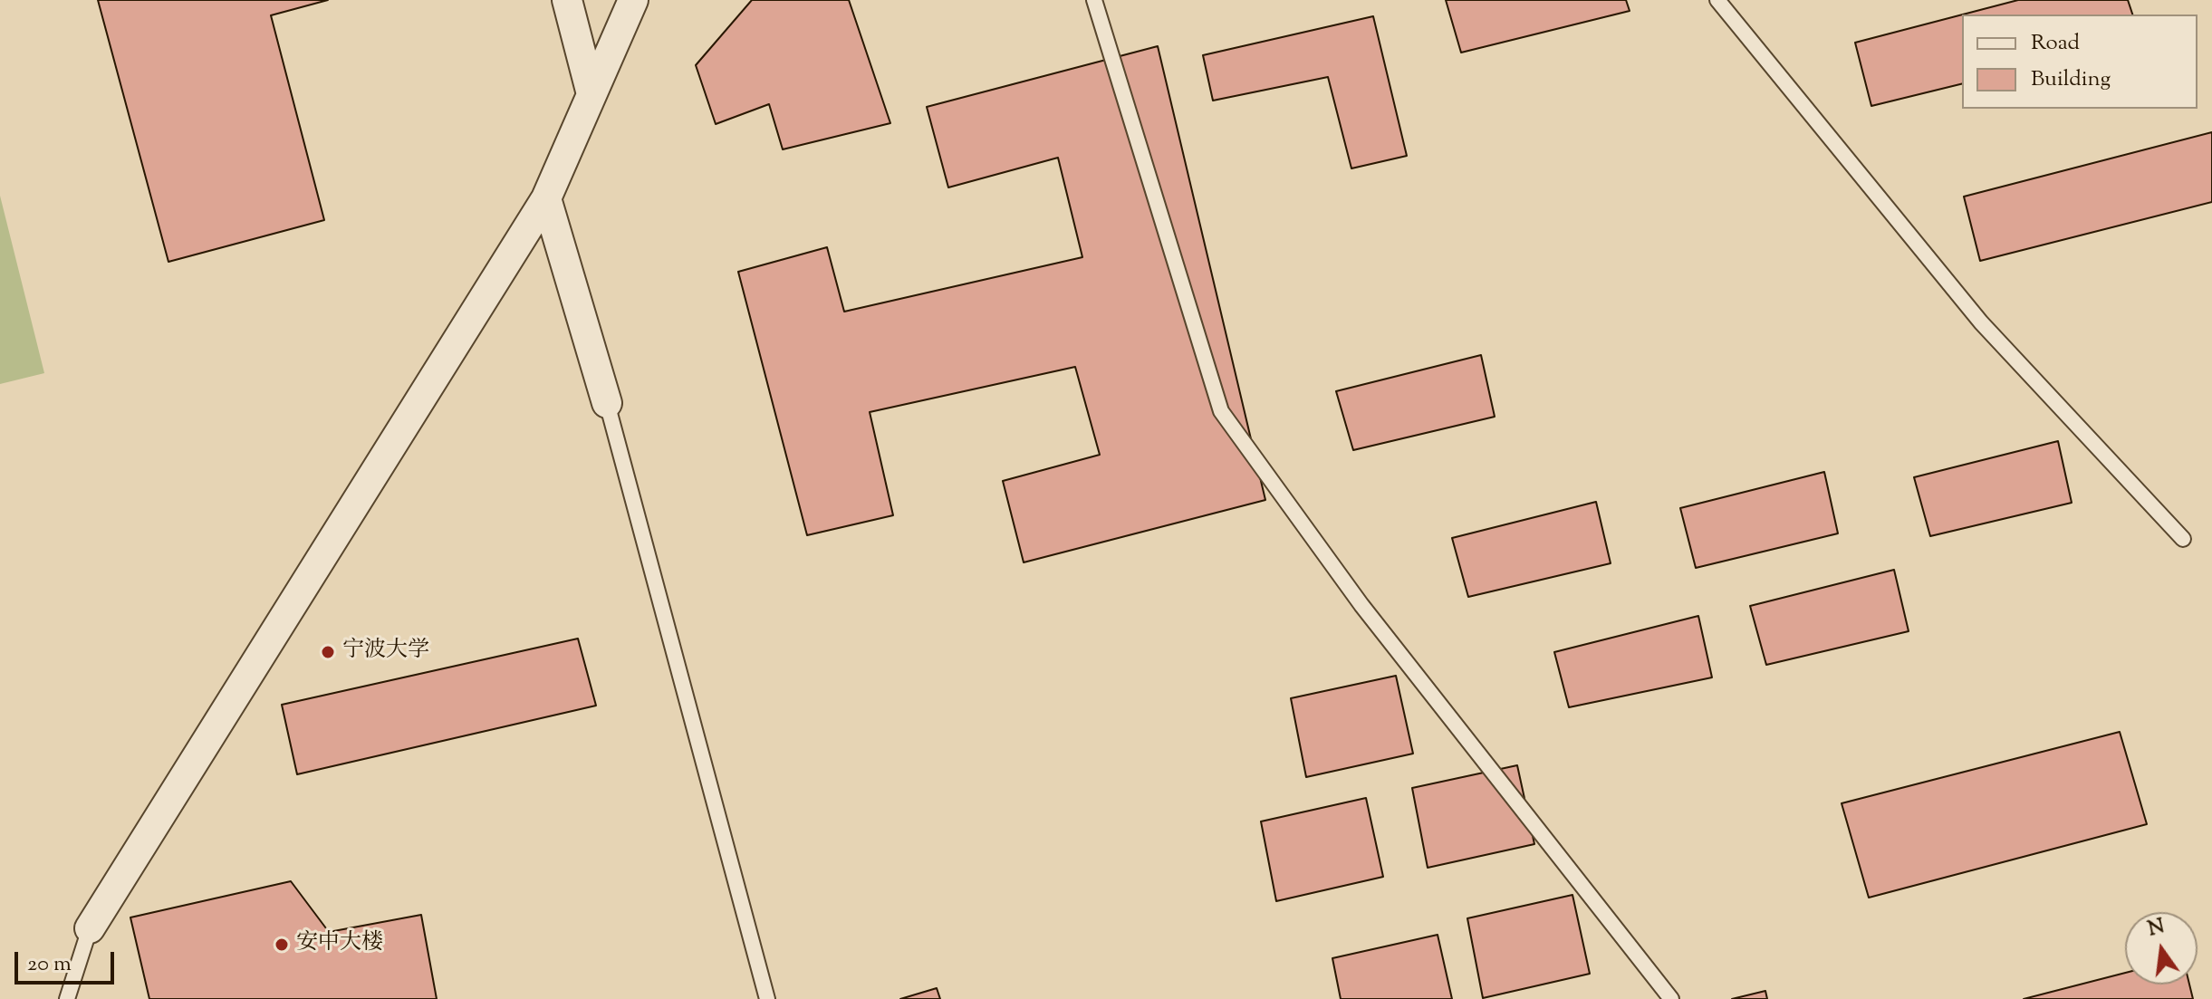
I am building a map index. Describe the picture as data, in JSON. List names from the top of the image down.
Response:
{
  "places": ["宁波大学", "安中大楼"],
  "legend": ["Road", "Building"],
  "scale_bar": "20 m",
  "north": "top"
}
